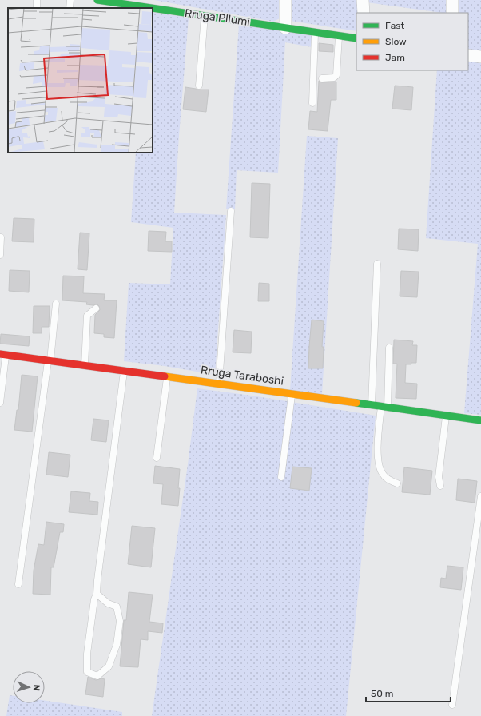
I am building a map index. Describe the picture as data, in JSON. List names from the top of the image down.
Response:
{
  "streets": {
    "street": ["Rruga Pllumi", "Rruga Taraboshi"]
  },
  "legend": ["Fast", "Slow", "Jam"],
  "scale_bar": "50 m",
  "north": "right"
}
